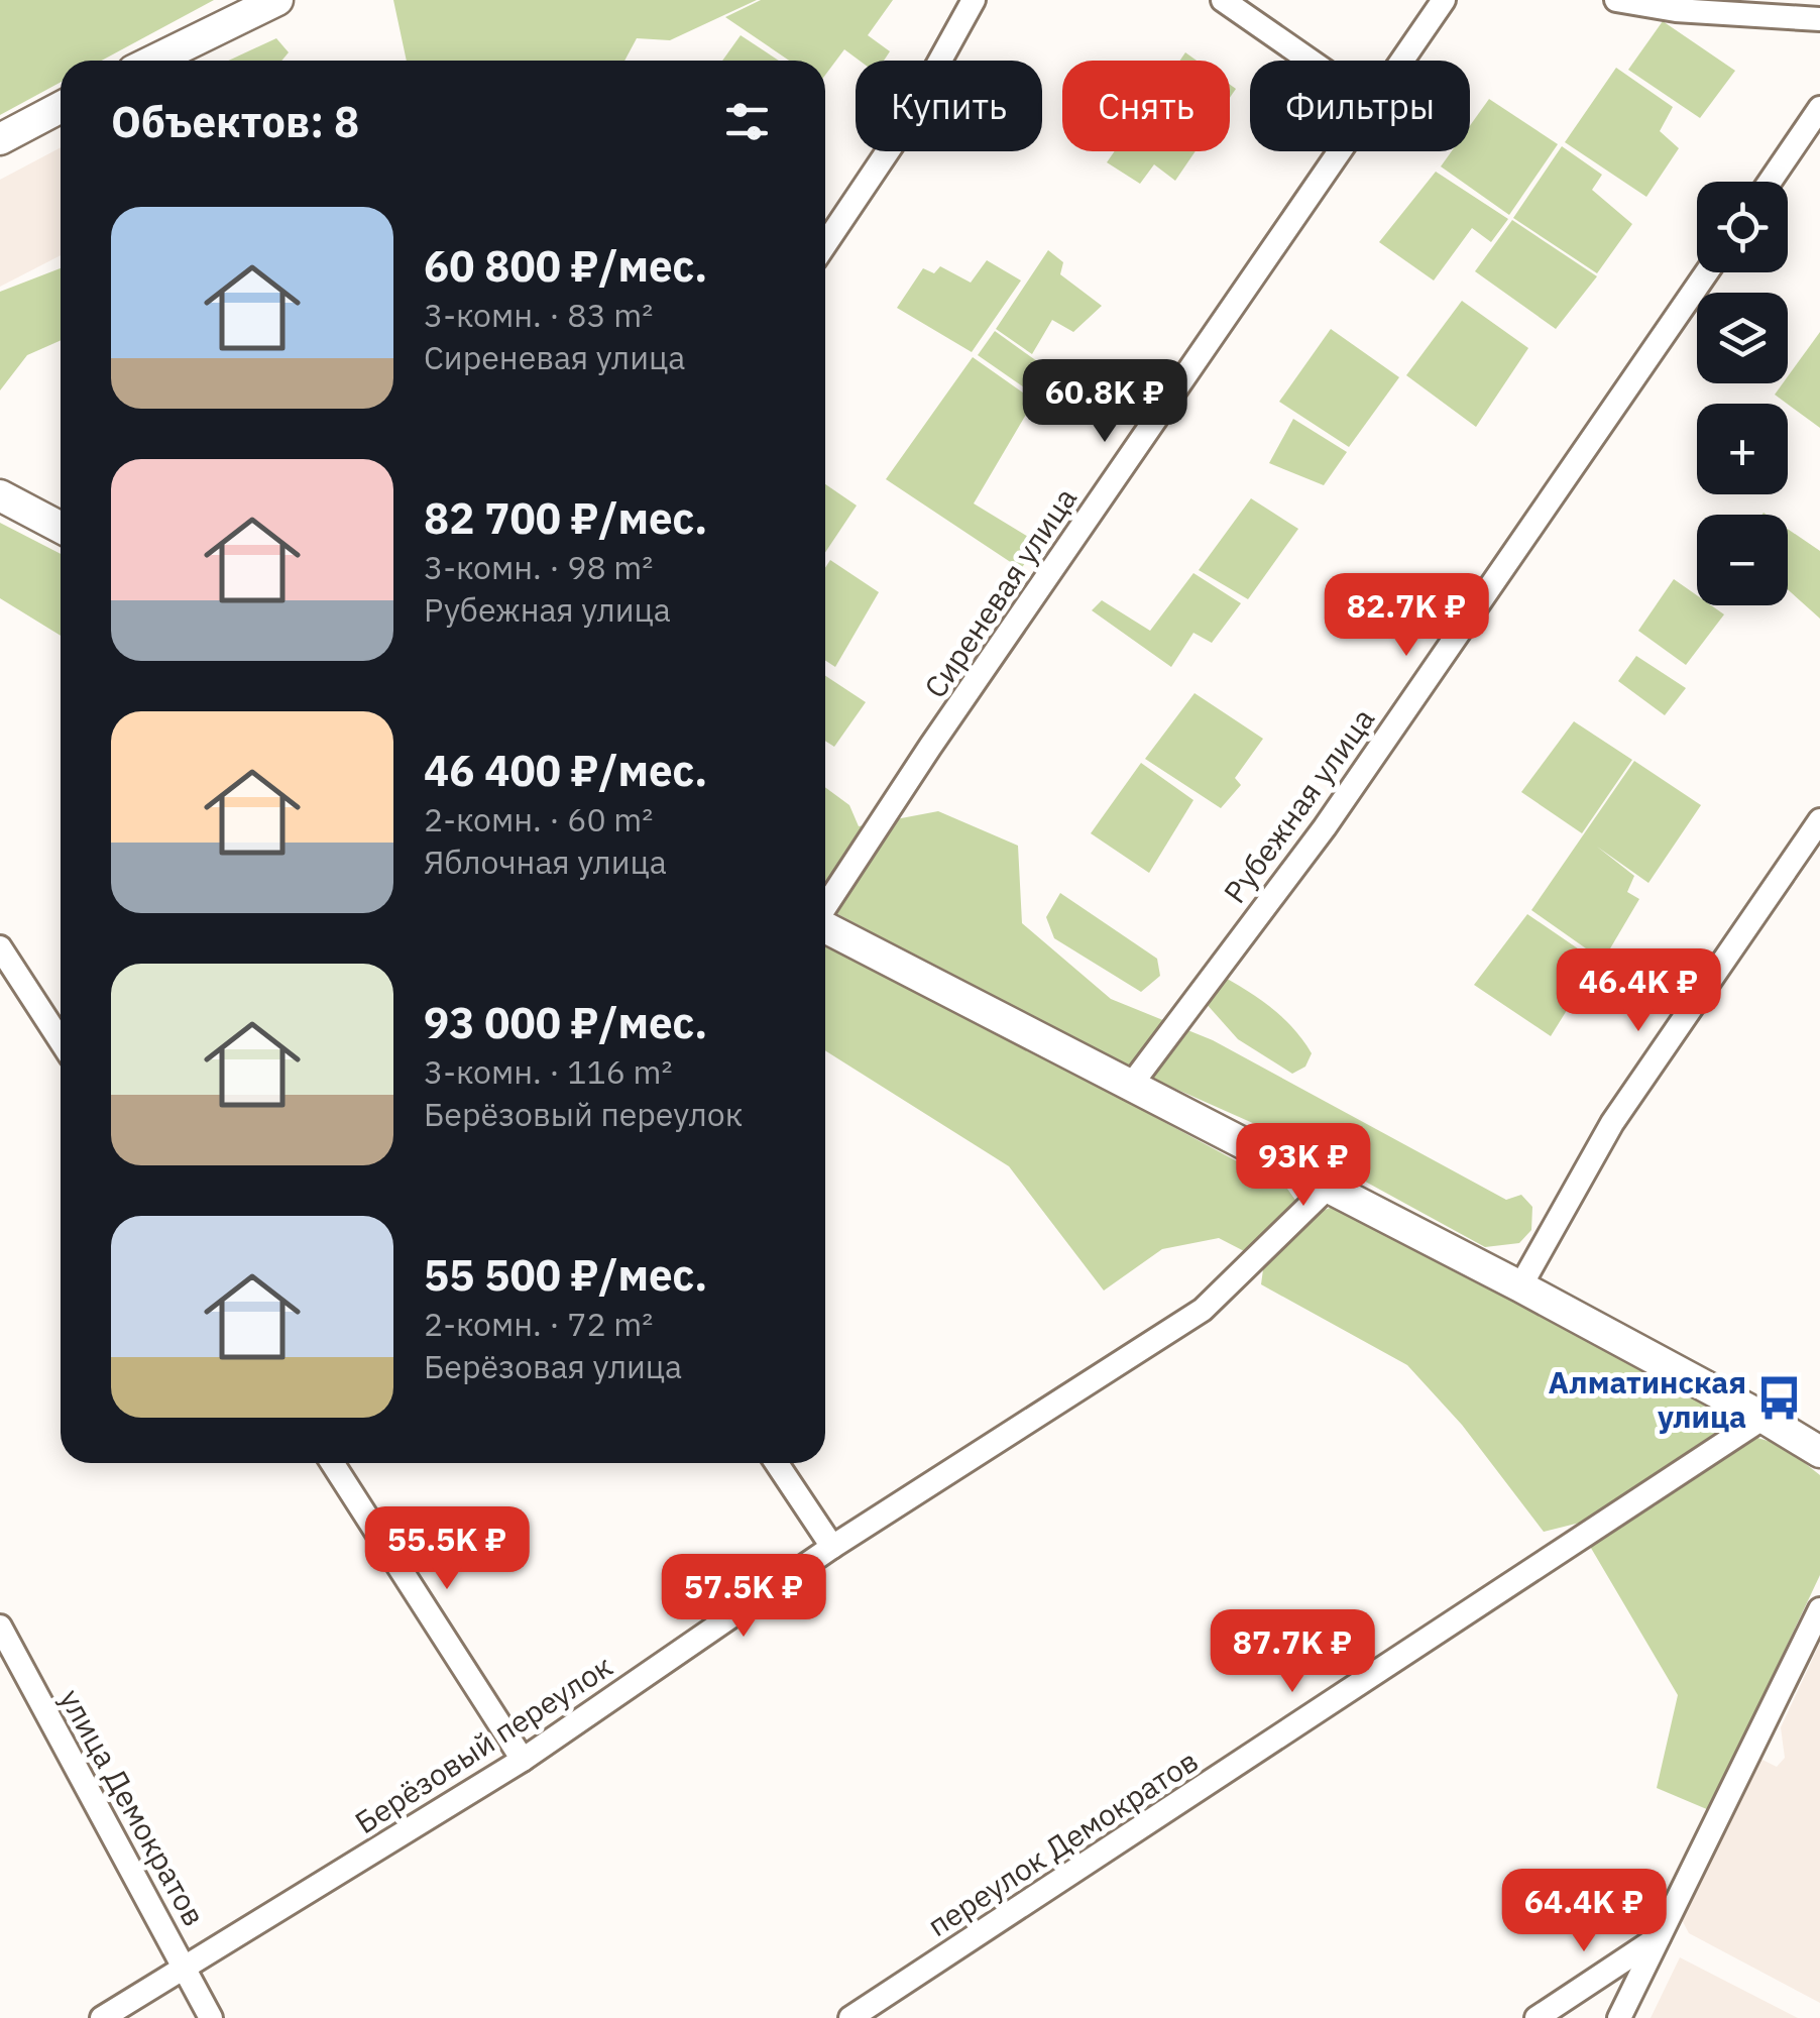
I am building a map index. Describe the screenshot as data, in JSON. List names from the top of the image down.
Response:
{
  "streets": {
    "street": [
      "Сиреневая улица",
      "Рубежная улица",
      "Берёзовый переулок",
      "улица Демократов",
      "переулок Демократов"
    ]
  },
  "crossings": [
    ["Берёзовый переулок", "улица Демократов"]
  ],
  "places": {
    "bus stop": ["Алматинская улица"]
  },
  "page": {
    "chip": ["Купить", "Снять", "Фильтры"],
    "heading": "Объектов: 8",
    "map_buttons": ["+", "−"],
    "list": [
      {
        "name": "60 800 ₽/мес.",
        "note": "3-комн. · 83 m² · Сиреневая улица"
      },
      {
        "name": "82 700 ₽/мес.",
        "note": "3-комн. · 98 m² · Рубежная улица"
      },
      {
        "name": "46 400 ₽/мес.",
        "note": "2-комн. · 60 m² · Яблочная улица"
      },
      {
        "name": "93 000 ₽/мес.",
        "note": "3-комн. · 116 m² · Берёзовый переулок"
      },
      {
        "name": "55 500 ₽/мес.",
        "note": "2-комн. · 72 m² · Берёзовая улица"
      }
    ],
    "price": [
      "60.8K ₽",
      "82.7K ₽",
      "46.4K ₽",
      "93K ₽",
      "55.5K ₽",
      "57.5K ₽",
      "87.7K ₽",
      "64.4K ₽"
    ]
  }
}
